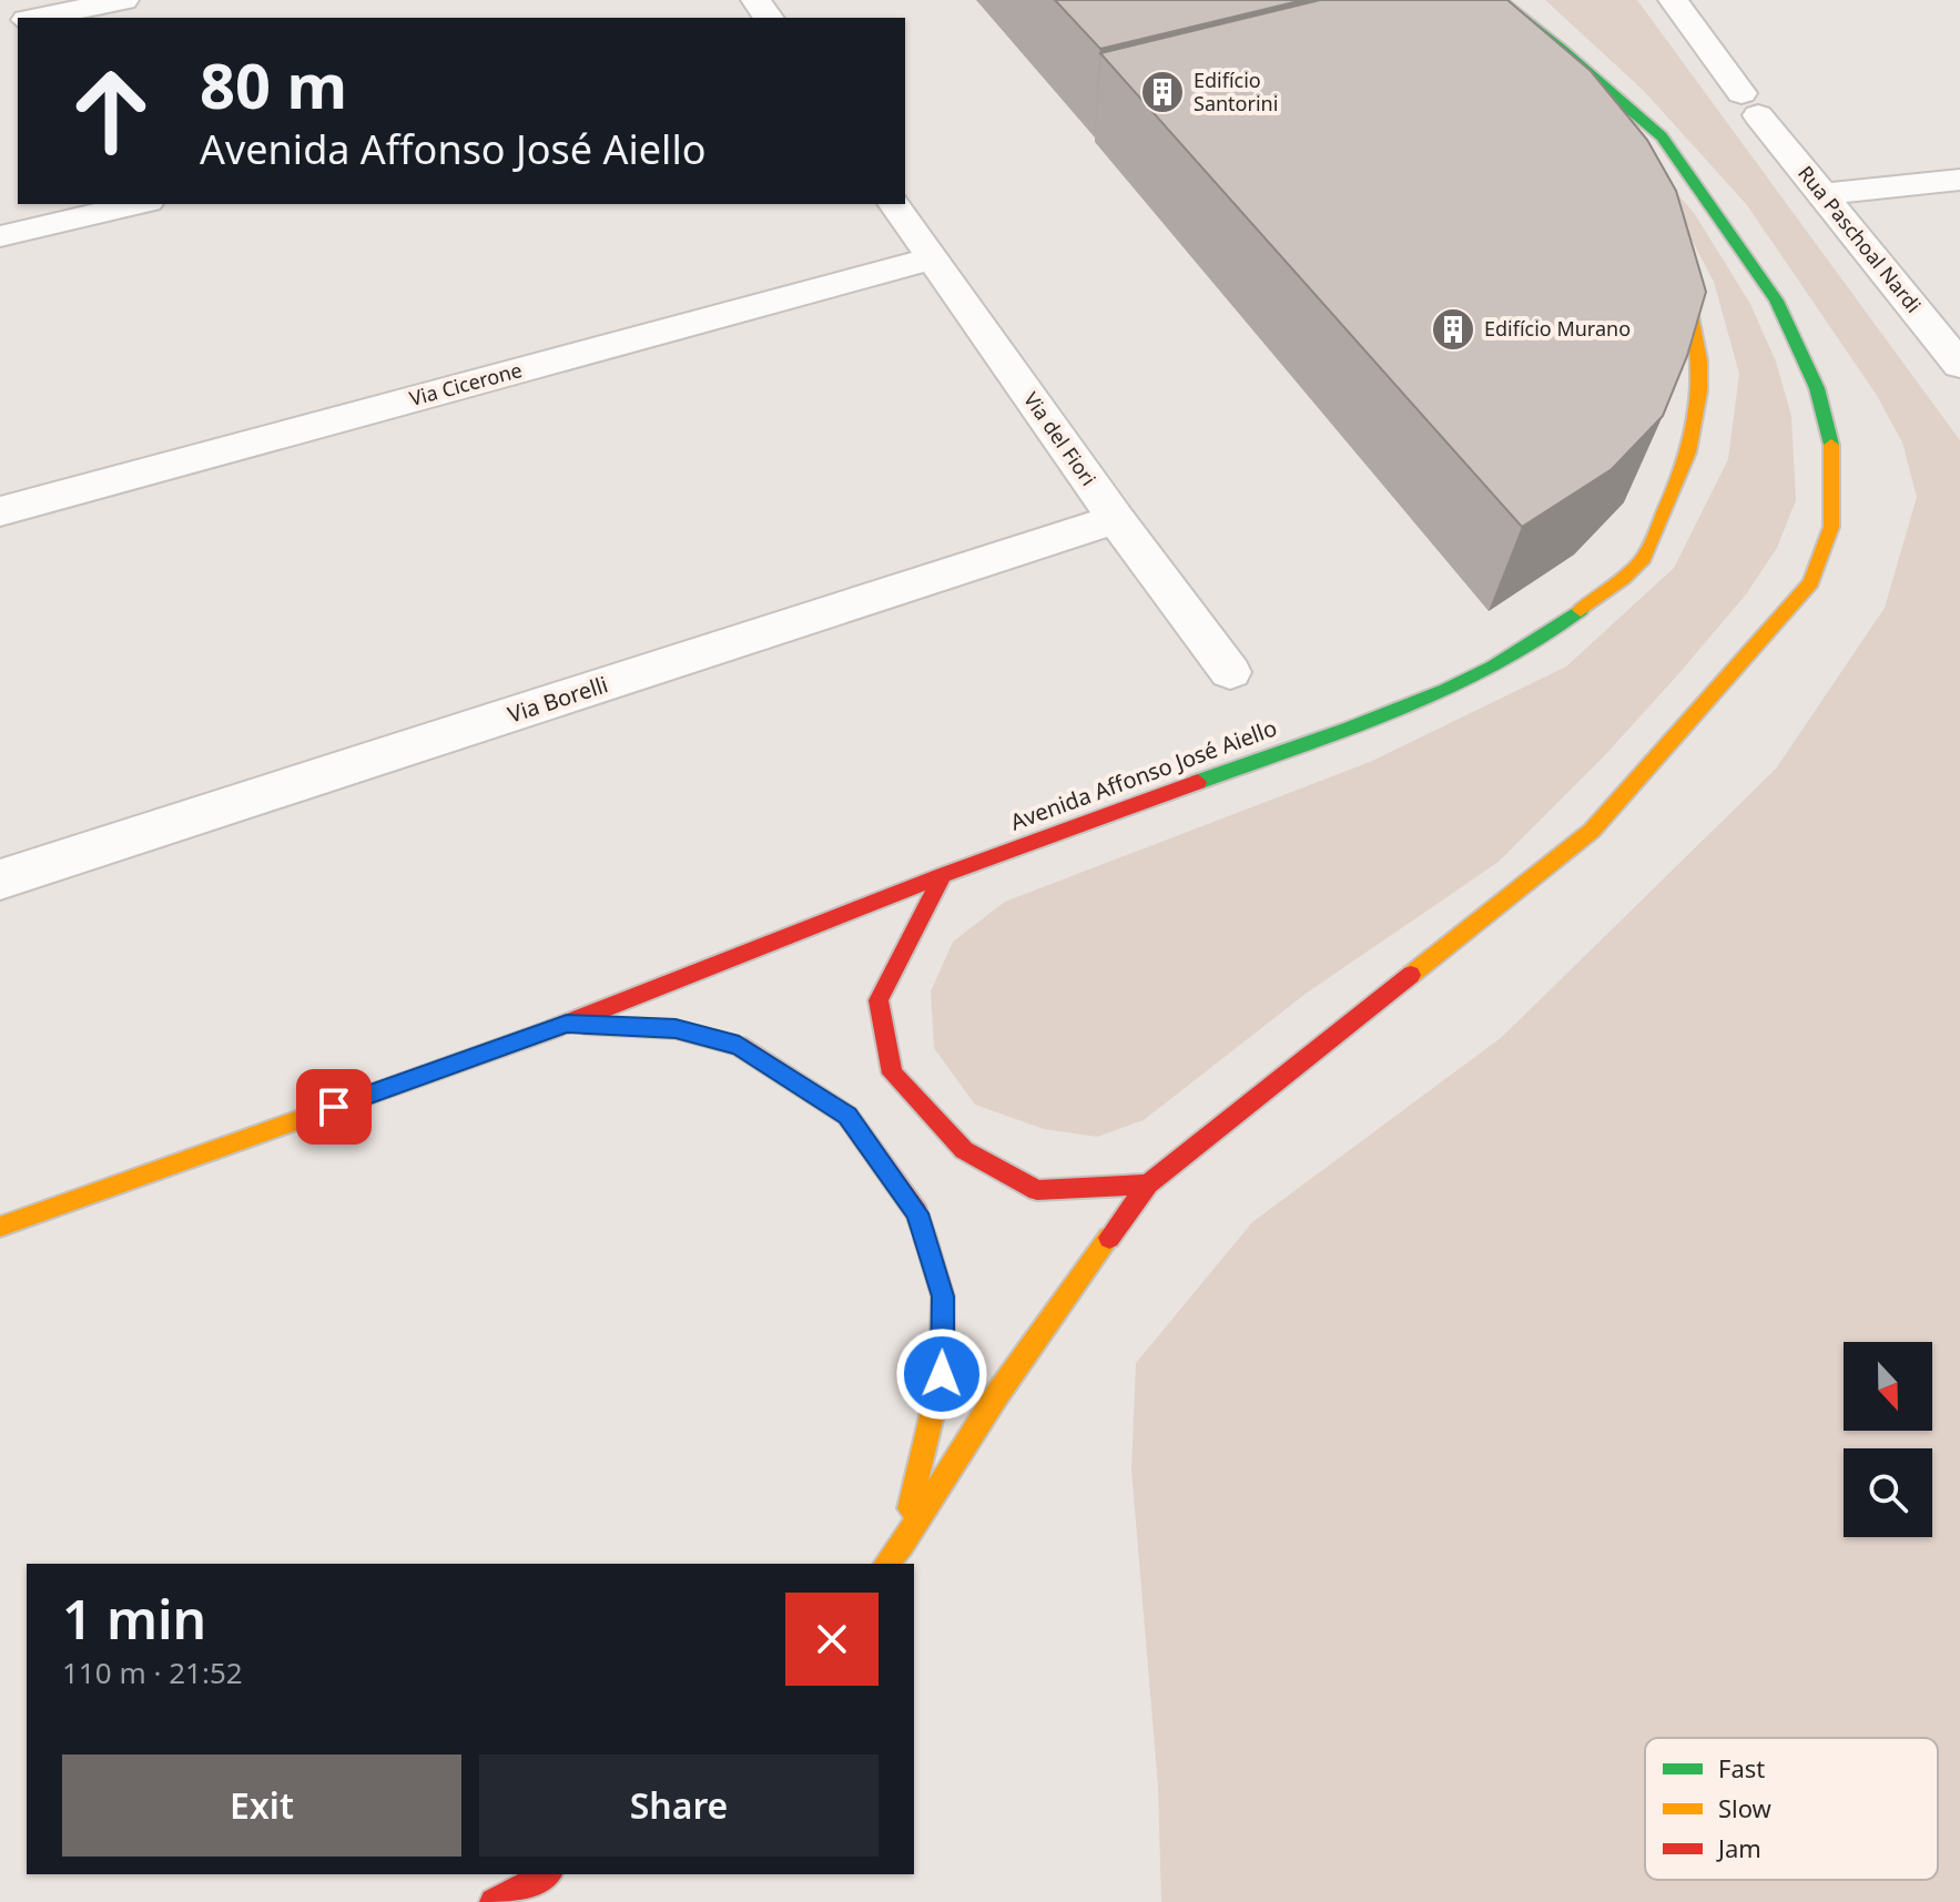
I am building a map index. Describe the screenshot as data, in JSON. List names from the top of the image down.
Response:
{
  "streets": {
    "street": [
      "Rua Paschoal Nardi",
      "Via Cicerone",
      "Via del Fiori",
      "Via Borelli",
      "Avenida Affonso José Aiello"
    ]
  },
  "crossings": [
    ["Via Cicerone", "Via del Fiori"],
    ["Via del Fiori", "Via Borelli"]
  ],
  "places": {
    "building": ["Edifício Santorini", "Edifício Murano"]
  },
  "legend": ["Fast", "Slow", "Jam"],
  "north": "bottom",
  "page": {
    "turn": ["80 m", "Avenida Affonso José Aiello"],
    "heading": ["1 min", "110 m · 21:52"],
    "buttons": ["Exit", "Share"]
  }
}
